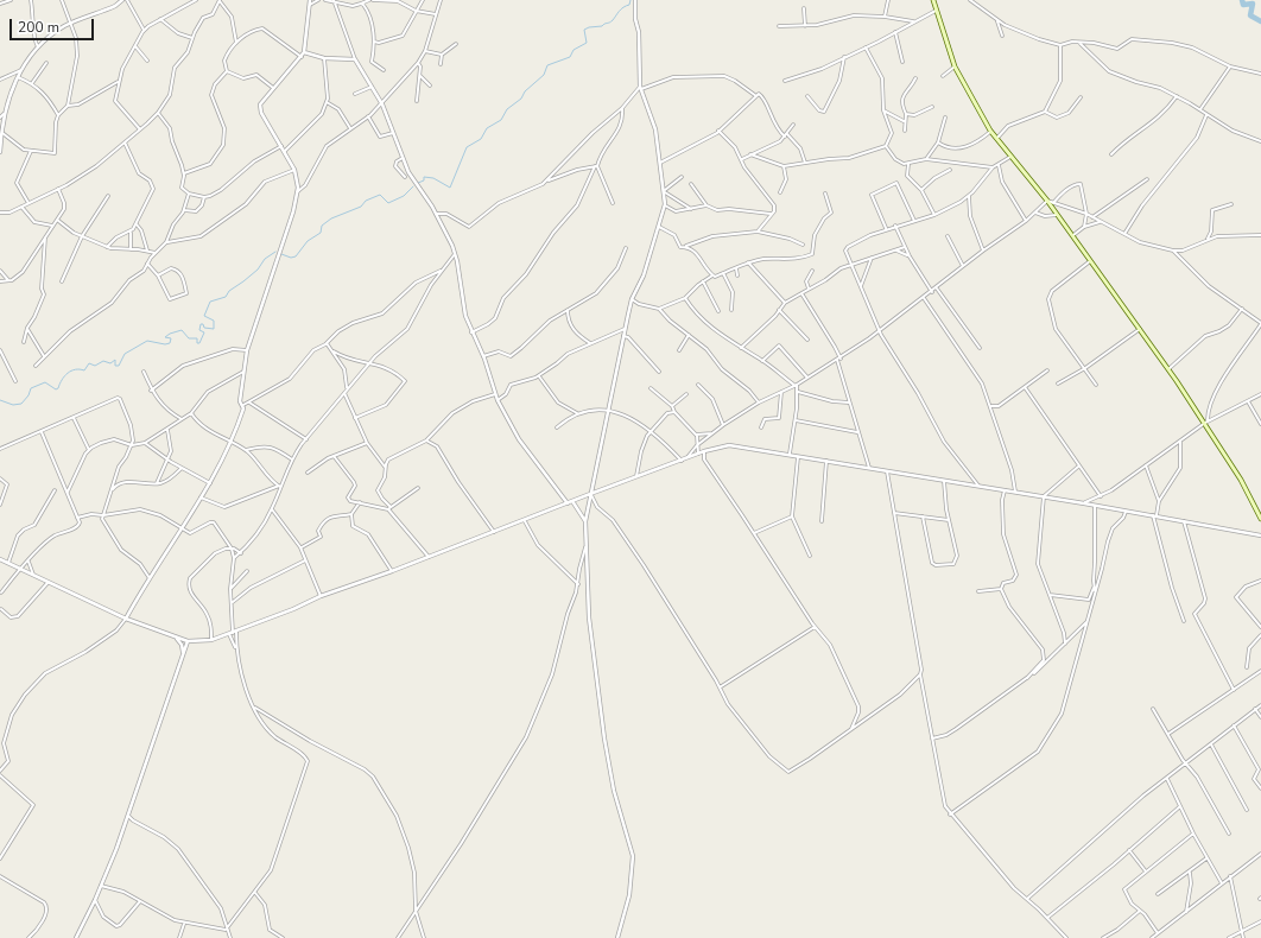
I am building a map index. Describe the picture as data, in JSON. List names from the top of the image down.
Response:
{
  "scale_bar": "200 m"
}
